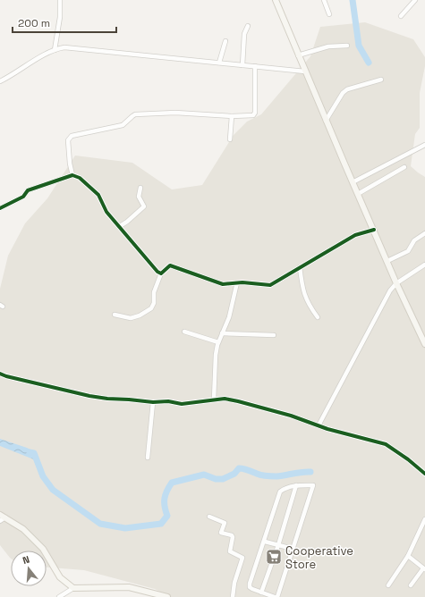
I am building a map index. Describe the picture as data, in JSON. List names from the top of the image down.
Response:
{
  "places": {
    "supermarket": ["Cooperative Store"]
  },
  "scale_bar": "200 m",
  "north": "top"
}
